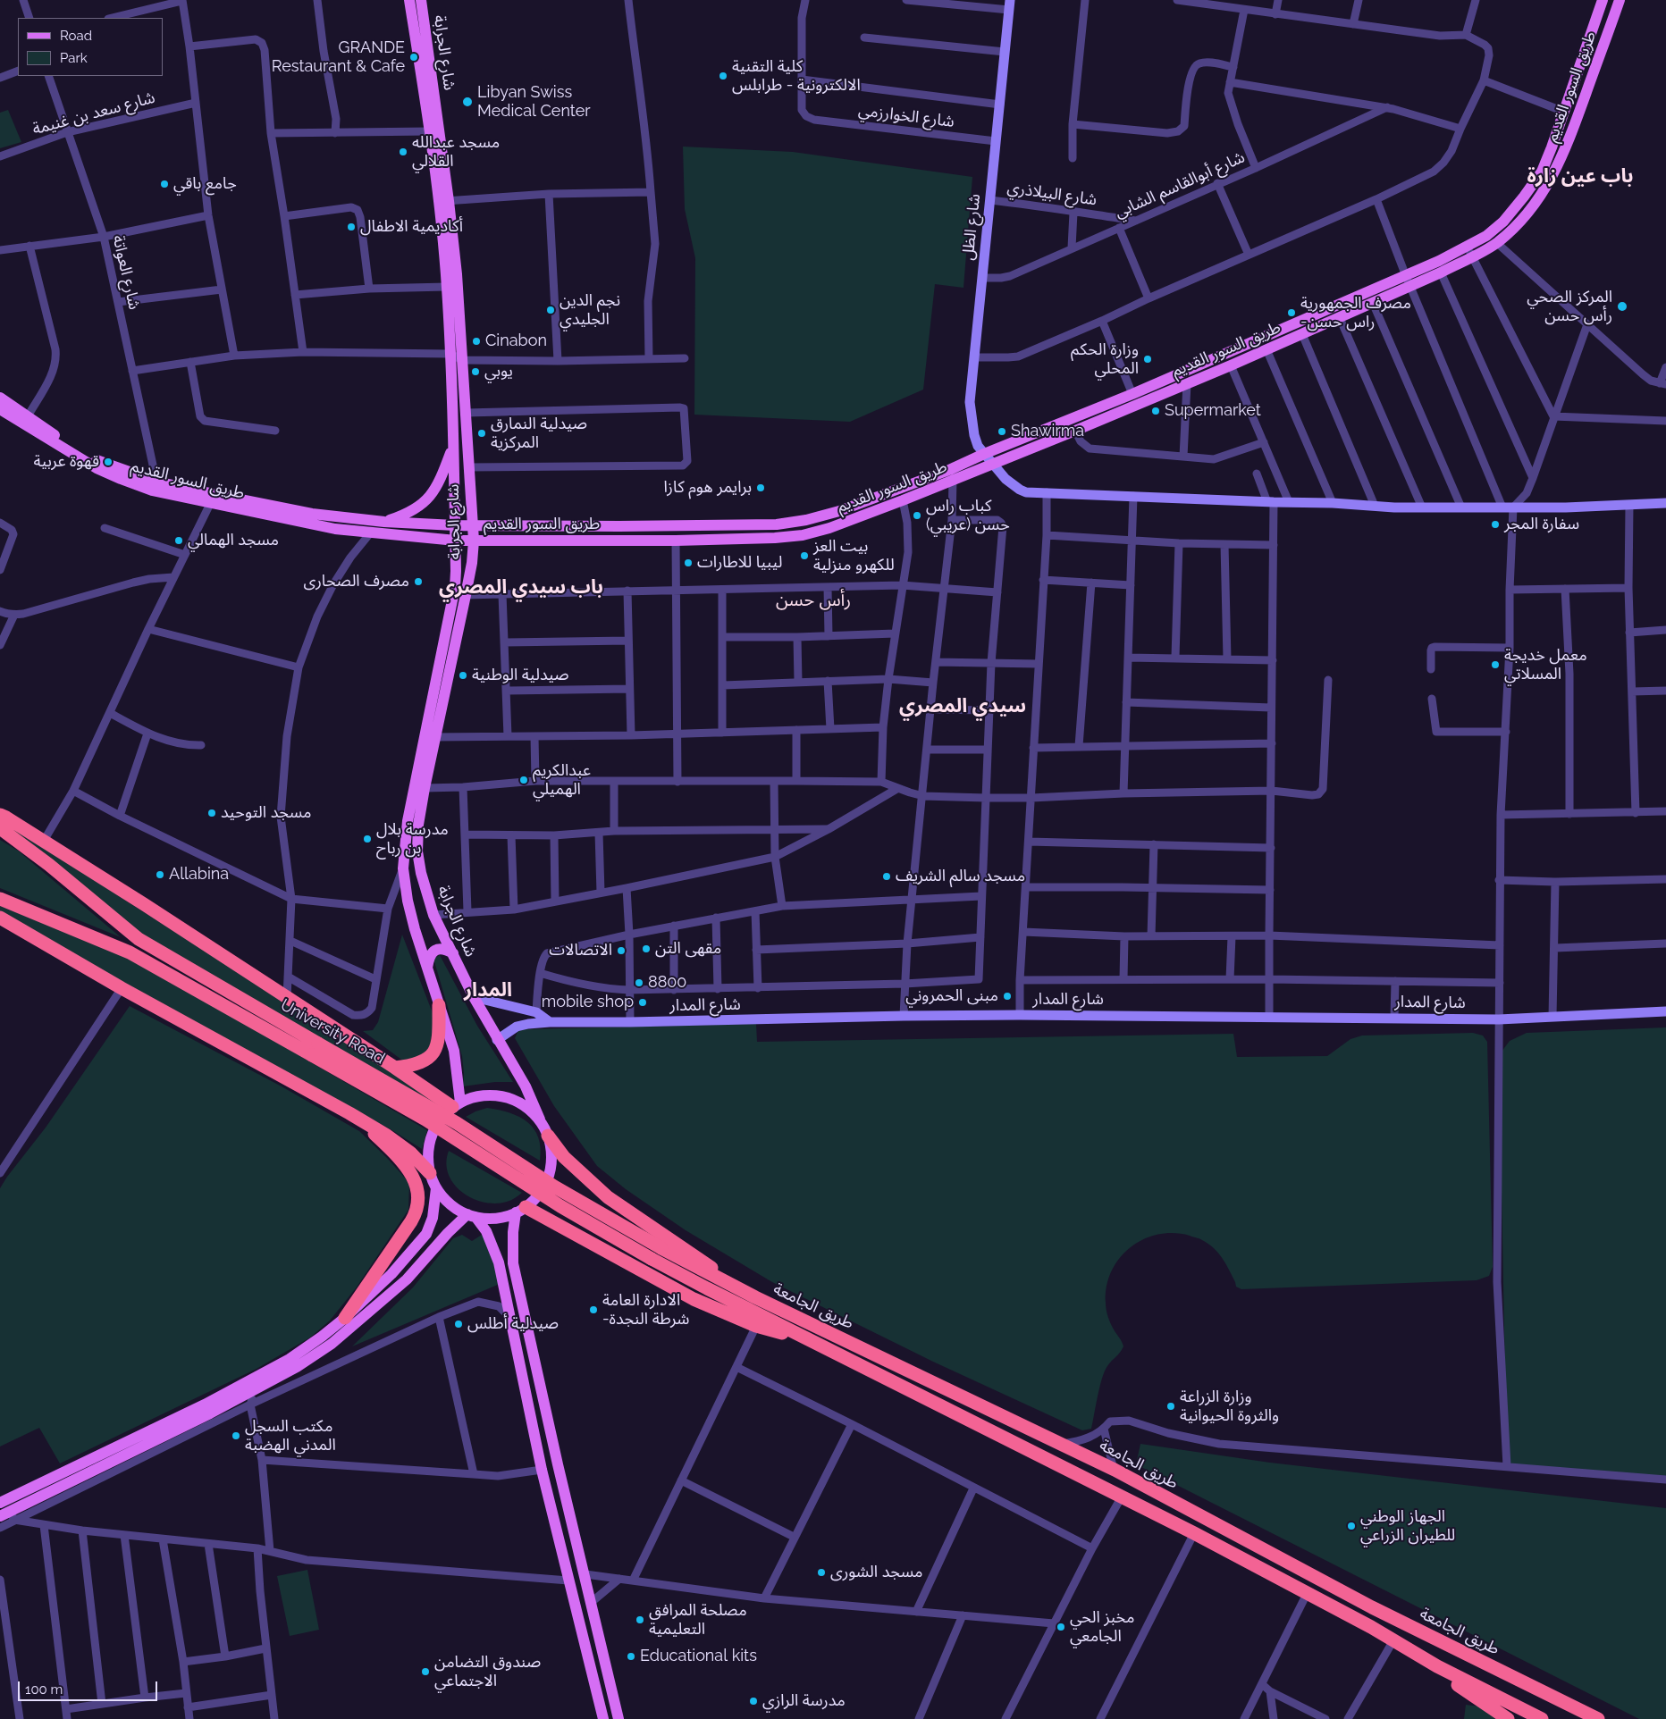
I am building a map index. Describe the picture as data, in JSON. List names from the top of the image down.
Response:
{
  "streets": {
    "highway": ["University Road", "طريق الجامعة"],
    "main road": ["شارع الجرابة", "طريق السور القديم"],
    "street": [
      "شارع سعد بن غنيمة",
      "شارع الخوارزمي",
      "شارع أبوالقاسم الشابي",
      "شارع البيلاذري",
      "شارع الظل",
      "شارع العواتة",
      "شارع المدار"
    ]
  },
  "crossings": [
    ["شارع الجرابة", "طريق السور القديم"],
    ["شارع الجرابة", "شارع المدار"],
    ["طريق السور القديم", "شارع الظل"],
    ["طريق السور القديم", "شارع العواتة"],
    ["شارع سعد بن غنيمة", "شارع العواتة"],
    ["شارع الخوارزمي", "شارع الظل"],
    ["شارع أبوالقاسم الشابي", "شارع البيلاذري"],
    ["شارع أبوالقاسم الشابي", "شارع الظل"],
    ["شارع البيلاذري", "شارع الظل"],
    ["University Road", "طريق الجامعة"]
  ],
  "districts": [
    "باب عين زارة",
    "باب سيدي المصري",
    "رأس حسن",
    "سيدي المصري",
    "المدار"
  ],
  "places": [
    "GRANDE Restaurant & Cafe",
    "كلية التقنية الالكترونية - طرابلس",
    "Libyan Swiss Medical Center",
    "مسجد عبدالله القلالي",
    "جامع باقي",
    "أكاديمية الاطفال",
    "المركز الصحي رأس حسن",
    "نجم الدين الجليدي",
    "مصرف الجمهورية -راس حسن",
    "Cinabon",
    "وزارة الحكم المحلي",
    "يوبي",
    "Supermarket",
    "Shawirma",
    "صيدلية النمارق المركزية",
    "قهوة عربية",
    "برايمر هوم كازا",
    "كباب راس حسن (عريبي)",
    "سفارة المجر",
    "مسجد الهمالي",
    "بيت العز للكهرو منزلية",
    "ليبيا للاطارات",
    "مصرف الصحارى",
    "معمل خديجة المسلاتي",
    "صيدلية الوطنية",
    "عبدالكريم الهميلي",
    "مسجد التوحيد",
    "مدرسة بلال بن رباح",
    "Allabina",
    "مسجد سالم الشريف",
    "مقهى التن",
    "الاتصالات",
    "8800",
    "مبنى الحمروني",
    "mobile shop",
    "الادارة العامة -شرطة النجدة",
    "صيدلية أطلس",
    "وزارة الزراعة والثروة الحيوانية",
    "مكتب السجل المدني الهضبة",
    "الجهاز الوطني للطيران الزراعي",
    "مسجد الشورى",
    "مصلحة المرافق التعليمية",
    "مخبز الحي الجامعي",
    "Educational kits",
    "صندوق التضامن الاجتماعي",
    "مدرسة الرازي"
  ],
  "legend": ["Road", "Park"],
  "scale_bar": "100 m"
}
